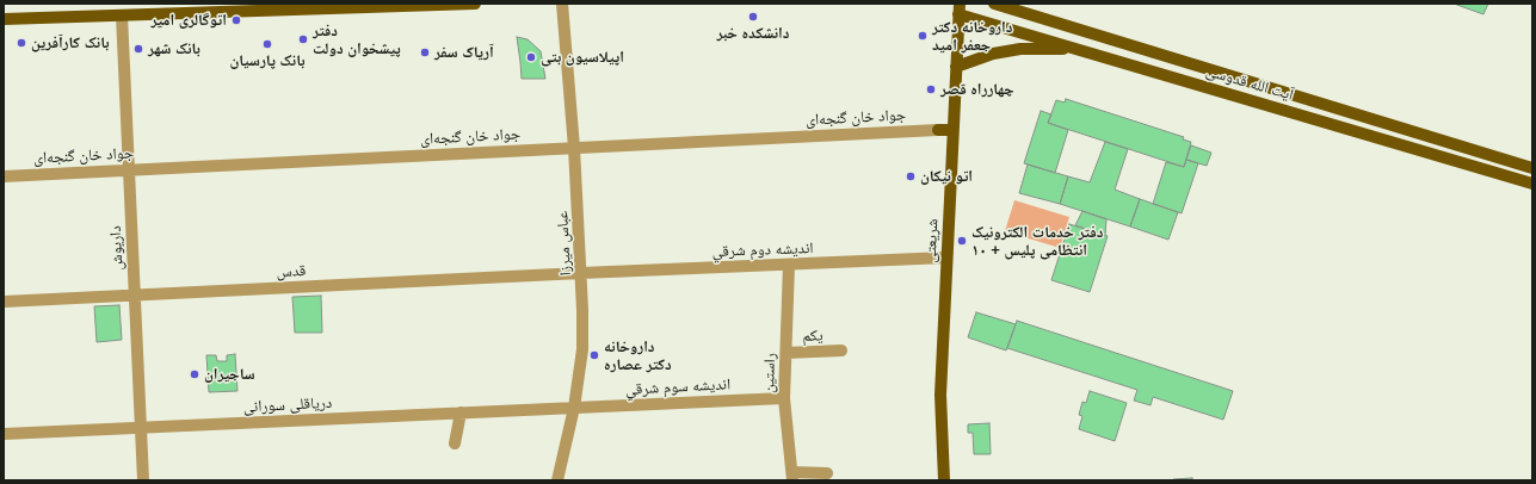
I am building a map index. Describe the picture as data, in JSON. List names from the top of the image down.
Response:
{
  "streets": {
    "main road": ["آیت الله قدوسی", "شریعتی"],
    "street": [
      "جواد خان گنجه‌ای",
      "عباس میرزا",
      "داریوش",
      "انديشه دوم شرقي",
      "قدس",
      "یکم",
      "راستین",
      "اندیشه سوم شرقي",
      "دریاقلی سورانی"
    ]
  },
  "crossings": [
    ["آیت الله قدوسی", "شریعتی"],
    ["جواد خان گنجه‌ای", "عباس میرزا"],
    ["جواد خان گنجه‌ای", "داریوش"],
    ["شریعتی", "انديشه دوم شرقي"],
    ["عباس میرزا", "انديشه دوم شرقي"],
    ["عباس میرزا", "قدس"],
    ["عباس میرزا", "اندیشه سوم شرقي"],
    ["عباس میرزا", "دریاقلی سورانی"],
    ["داریوش", "قدس"],
    ["داریوش", "دریاقلی سورانی"],
    ["انديشه دوم شرقي", "قدس"],
    ["انديشه دوم شرقي", "راستین"],
    ["یکم", "راستین"],
    ["راستین", "اندیشه سوم شرقي"],
    ["اندیشه سوم شرقي", "دریاقلی سورانی"]
  ],
  "places": [
    "دانشکده خبر",
    "اتوگالری امیر",
    "داروخانه دکتر جعفر امید",
    "دفتر پیشخوان دولت",
    "بانک کارآفرین",
    "بانک پارسیان",
    "بانک شهر",
    "آریاک سفر",
    "اپیلاسیون بتی",
    "چهارراه قصر",
    "اتو نیکان",
    "دفتر خدمات الکترونیک انتظامی پلیس + ۱۰",
    "داروخانه دکتر عصاره",
    "ساجیران"
  ]
}
